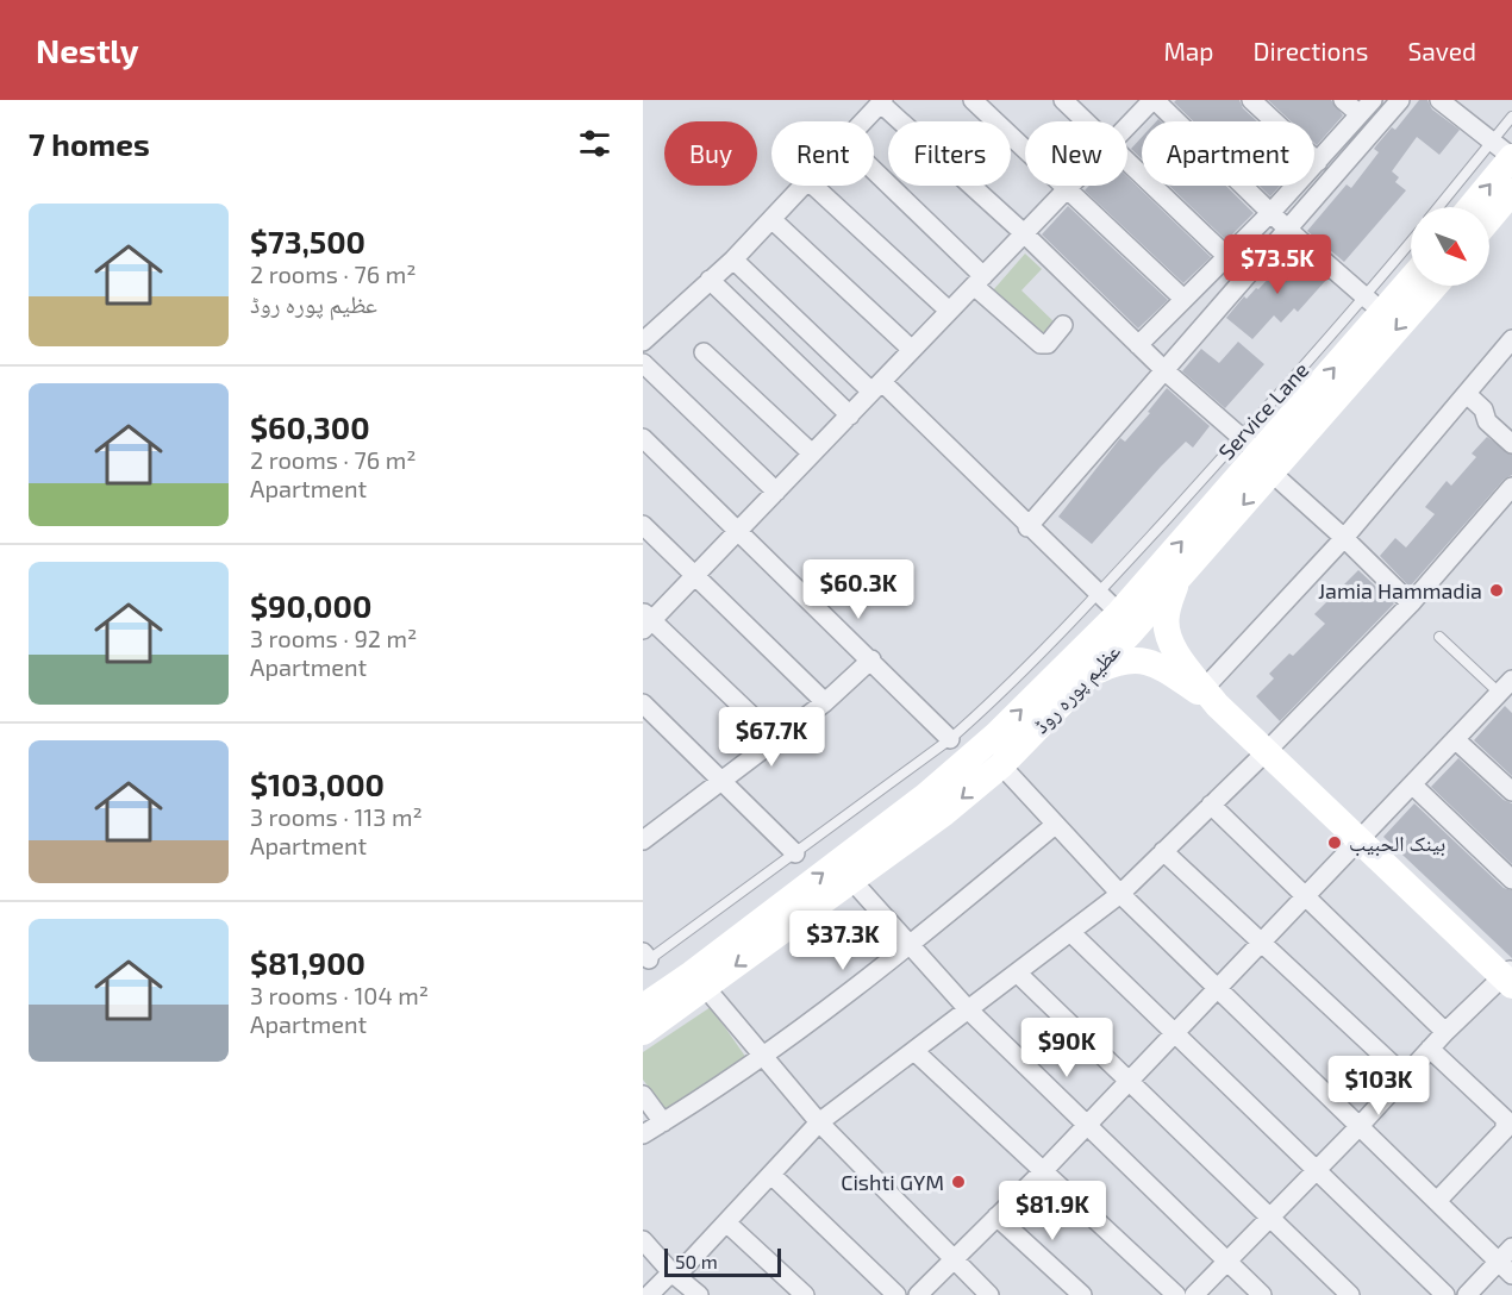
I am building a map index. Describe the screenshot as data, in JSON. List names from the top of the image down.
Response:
{
  "streets": {
    "main road": ["عظیم پورہ روڈ"],
    "lane": ["Service Lane"]
  },
  "crossings": [
    ["Service Lane", "عظیم پورہ روڈ"]
  ],
  "places": ["Jamia Hammadia", "بينک الحبيب", "Cishti GYM"],
  "scale_bar": "50 m",
  "north": "bottom right",
  "page": {
    "header": "Nestly",
    "nav": ["Map", "Directions", "Saved"],
    "heading": "7 homes",
    "chip": [
      "Buy",
      "Rent",
      "Filters",
      "New",
      "Apartment"
    ],
    "list": [
      {
        "name": "$73,500",
        "note": "2 rooms · 76 m² · عظیم پورہ روڈ"
      },
      {
        "name": "$60,300",
        "note": "2 rooms · 76 m² · Apartment"
      },
      {
        "name": "$90,000",
        "note": "3 rooms · 92 m² · Apartment"
      },
      {
        "name": "$103,000",
        "note": "3 rooms · 113 m² · Apartment"
      },
      {
        "name": "$81,900",
        "note": "3 rooms · 104 m² · Apartment"
      }
    ],
    "price": [
      "$73.5K",
      "$60.3K",
      "$67.7K",
      "$37.3K",
      "$90K",
      "$103K",
      "$81.9K"
    ],
    "scale": "50 m"
  }
}
